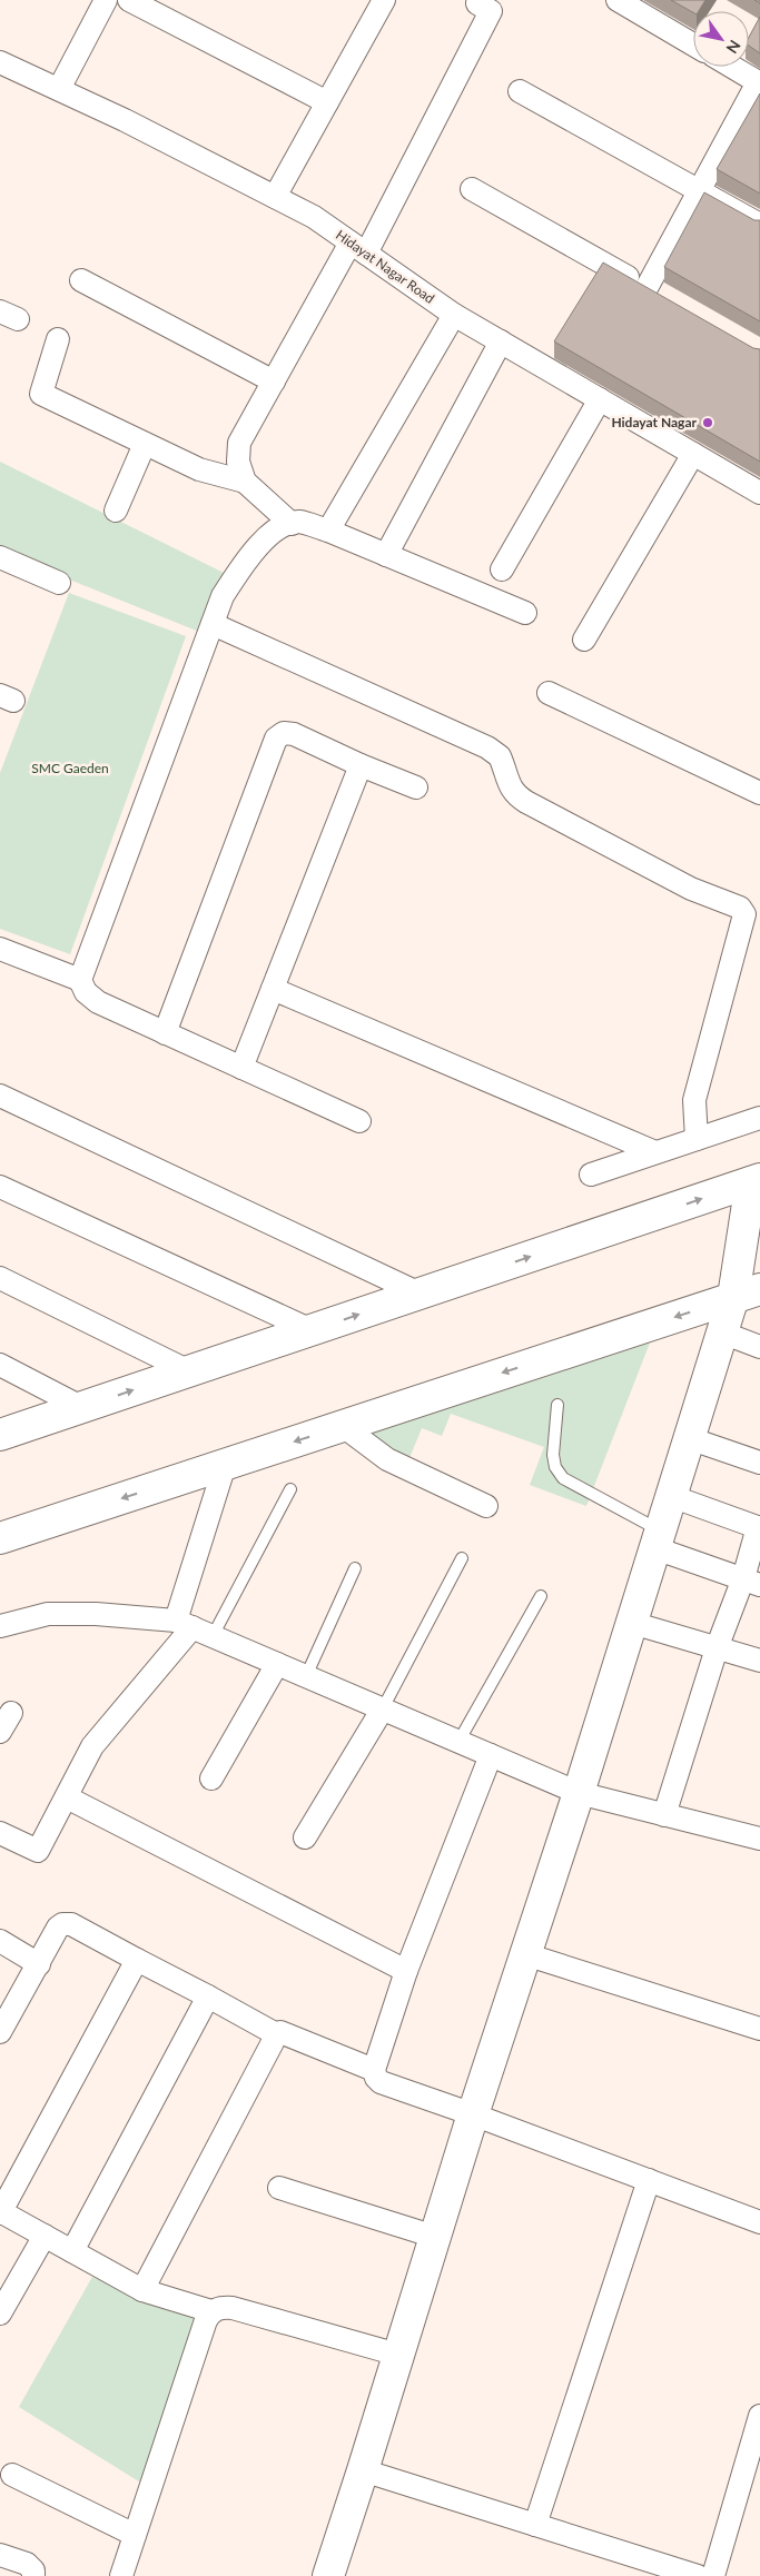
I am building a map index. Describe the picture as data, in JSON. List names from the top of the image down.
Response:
{
  "streets": {
    "street": ["Hidayat Nagar Road"]
  },
  "parks": ["SMC Gaeden"],
  "places": ["Hidayat Nagar"],
  "north": "bottom right"
}
